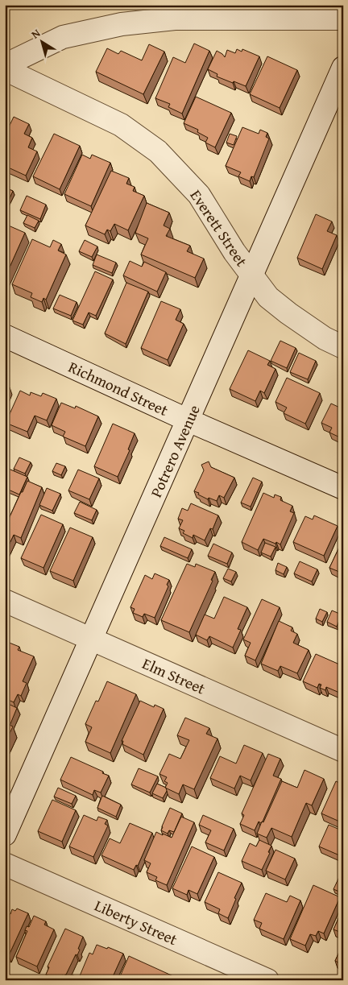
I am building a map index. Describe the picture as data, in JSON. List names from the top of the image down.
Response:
{
  "streets": {
    "street": [
      "Everett Street",
      "Richmond Street",
      "Potrero Avenue",
      "Elm Street",
      "Liberty Street"
    ]
  },
  "crossings": [
    ["Everett Street", "Potrero Avenue"],
    ["Richmond Street", "Potrero Avenue"],
    ["Potrero Avenue", "Elm Street"]
  ],
  "north": "top left"
}
